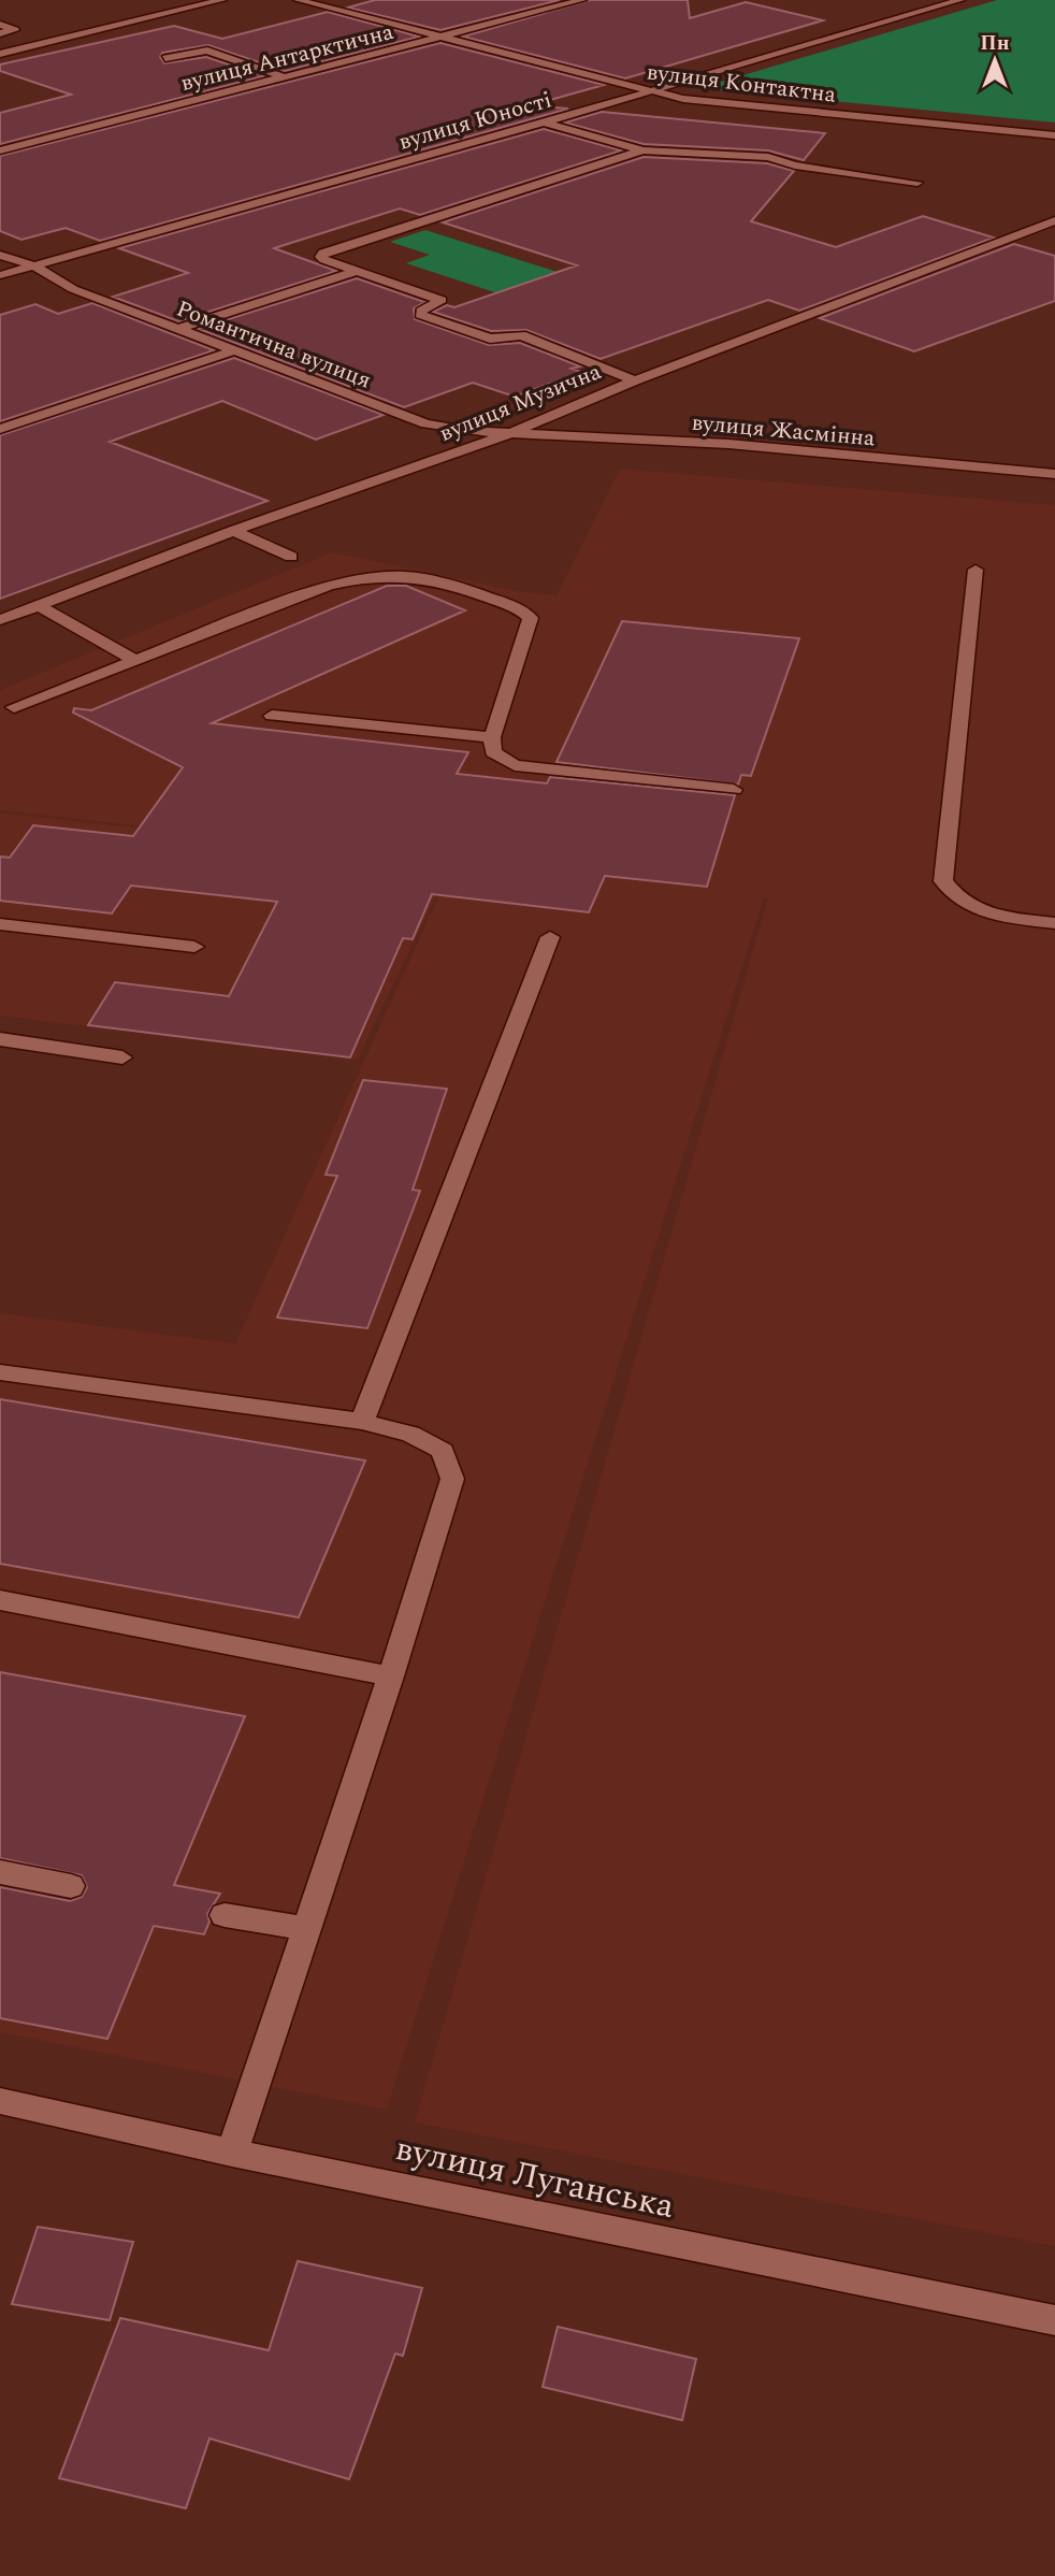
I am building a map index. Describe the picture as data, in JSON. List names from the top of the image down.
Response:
{
  "streets": {
    "street": [
      "вулиця Антарктична",
      "вулиця Контактна",
      "вулиця Юності",
      "Романтична вулиця",
      "вулиця Музична",
      "вулиця Жасмінна",
      "вулиця Луганська"
    ]
  },
  "crossings": [
    ["вулиця Антарктична", "вулиця Контактна"],
    ["вулиця Контактна", "вулиця Юності"],
    ["вулиця Юності", "Романтична вулиця"],
    ["Романтична вулиця", "вулиця Музична"],
    ["Романтична вулиця", "вулиця Жасмінна"],
    ["вулиця Музична", "вулиця Жасмінна"]
  ],
  "north": "top"
}
